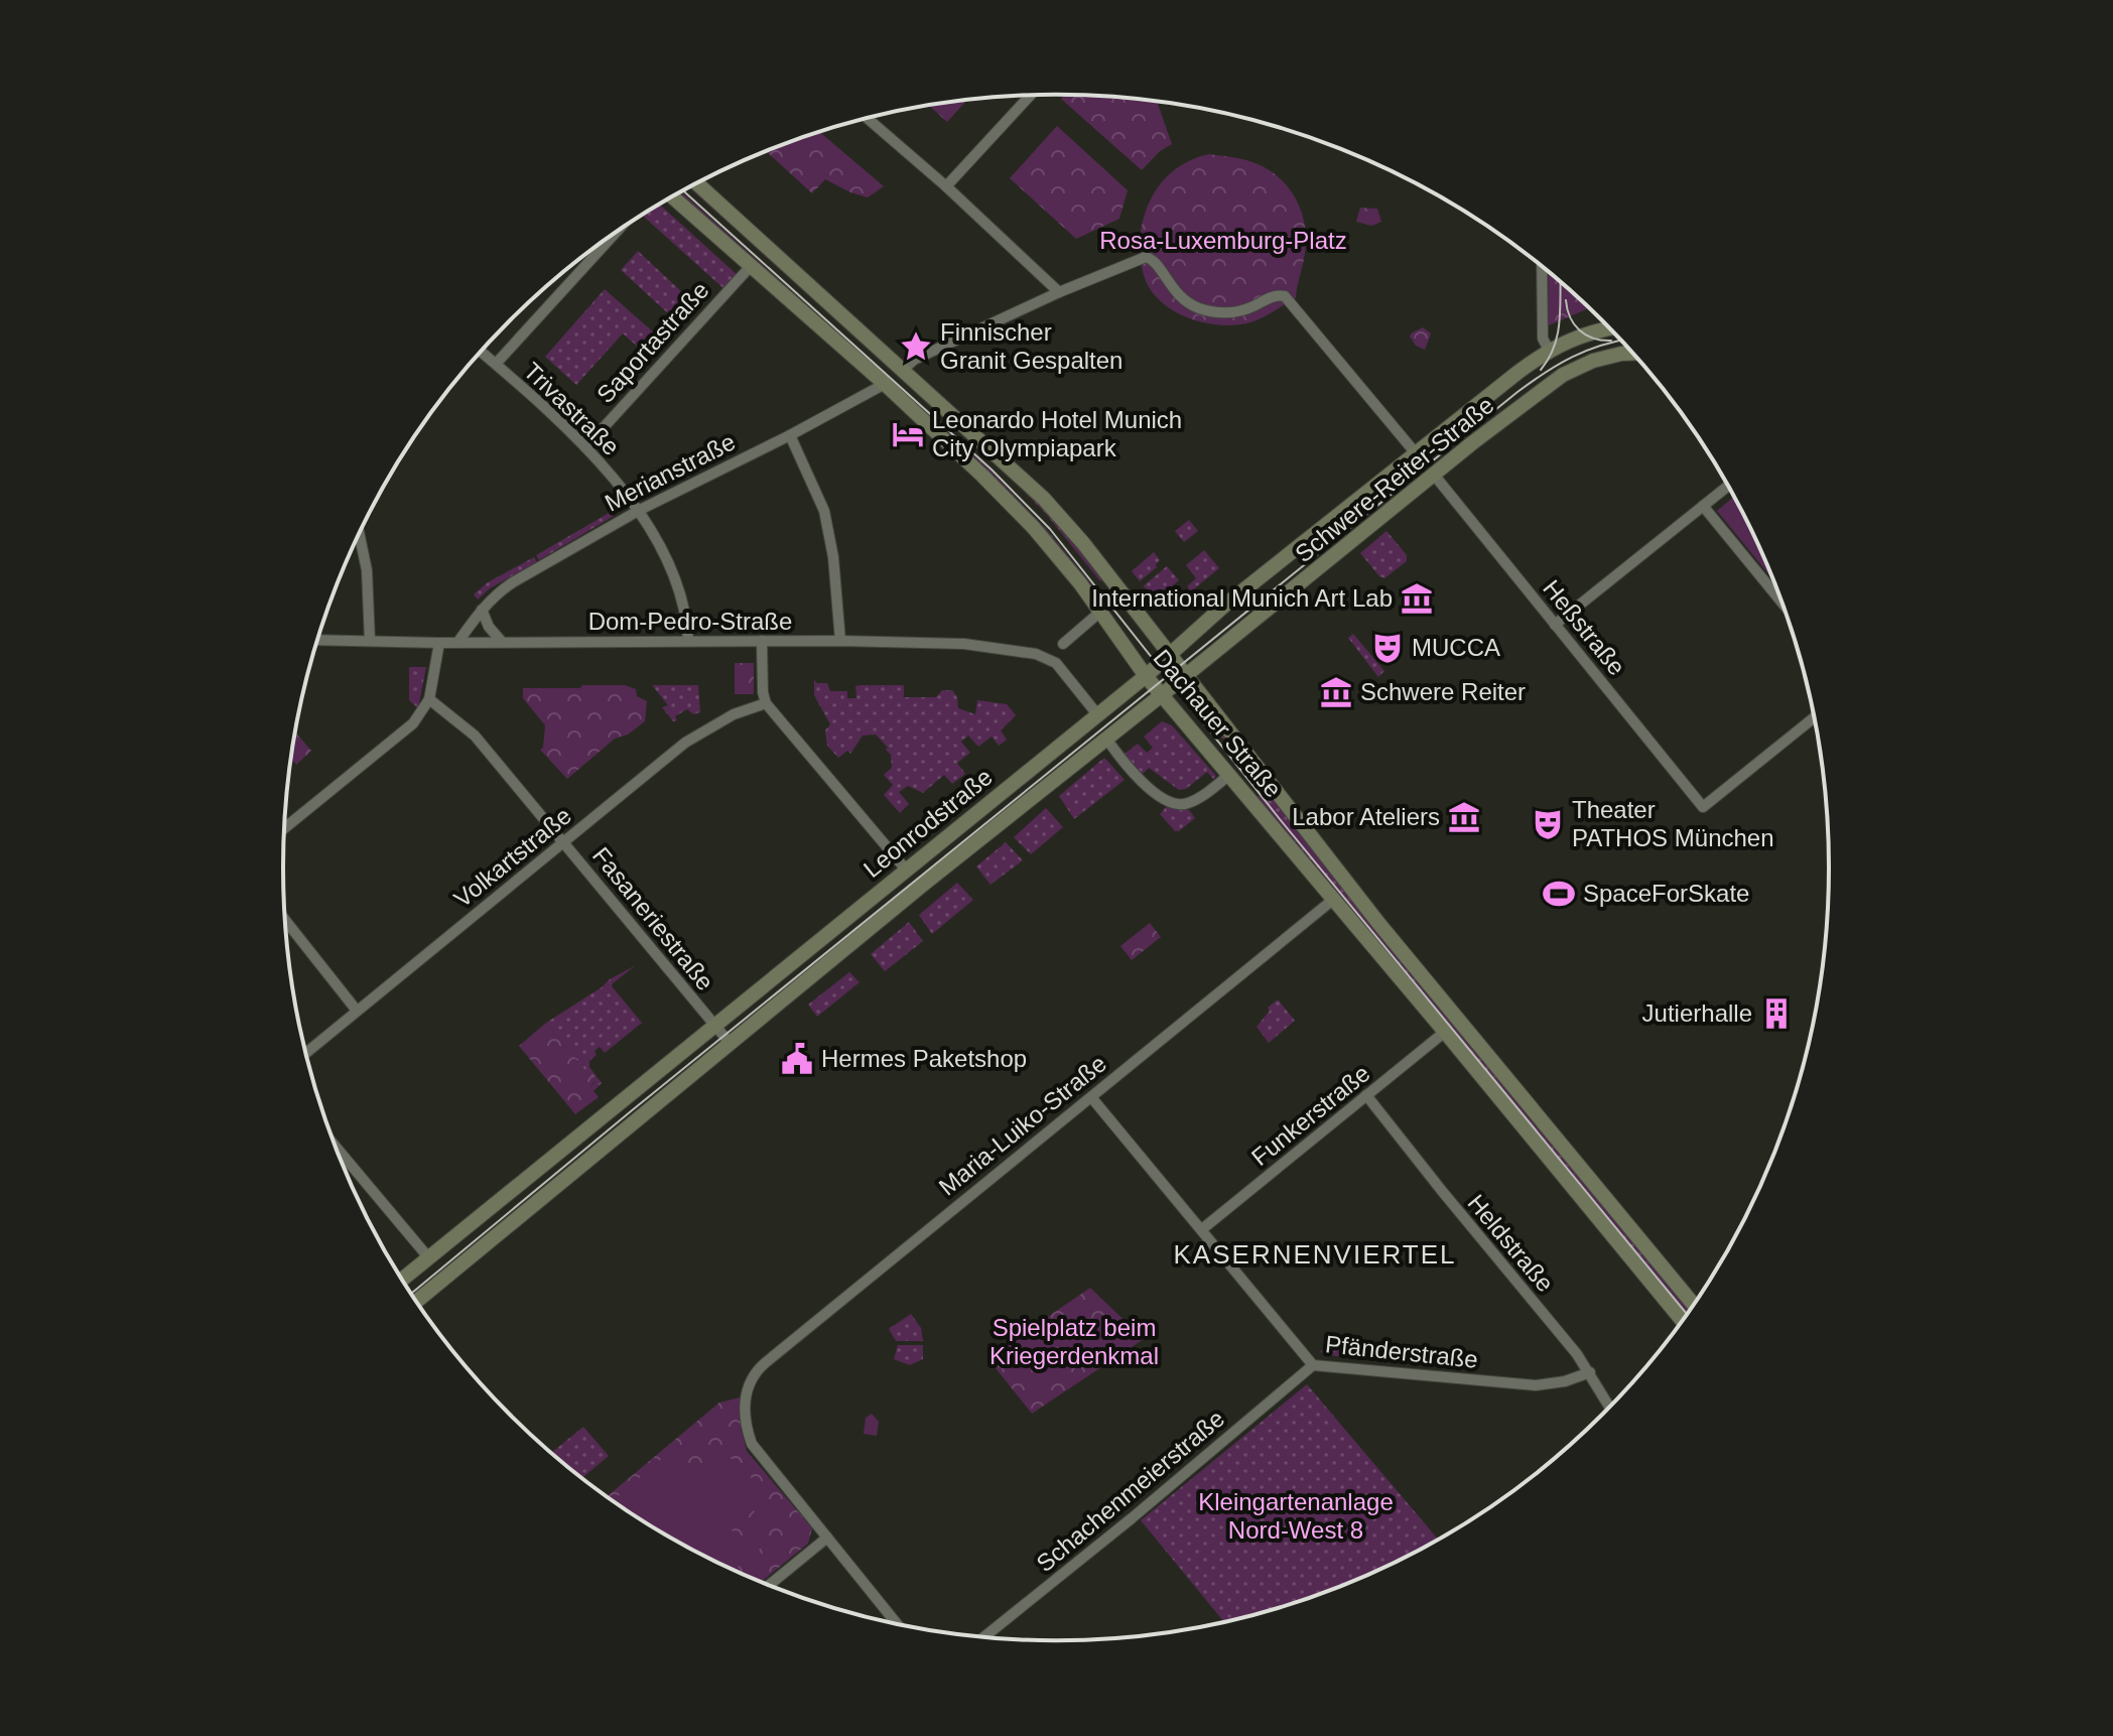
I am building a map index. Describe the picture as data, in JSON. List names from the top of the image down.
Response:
{
  "streets": {
    "main road": ["Schwere-Reiter-Straße", "Dachauer Straße", "Leonrodstraße"],
    "street": [
      "Saportastraße",
      "Trivastraße",
      "Merianstraße",
      "Dom-Pedro-Straße",
      "Heßstraße",
      "Volkartstraße",
      "Fasaneriestraße",
      "Funkerstraße",
      "Maria-Luiko-Straße",
      "Heldstraße",
      "Pfänderstraße",
      "Schachenmeierstraße"
    ]
  },
  "crossings": [
    ["Saportastraße", "Trivastraße"],
    ["Saportastraße", "Dachauer Straße"],
    ["Trivastraße", "Merianstraße"],
    ["Trivastraße", "Dom-Pedro-Straße"],
    ["Merianstraße", "Dom-Pedro-Straße"],
    ["Merianstraße", "Dachauer Straße"],
    ["Schwere-Reiter-Straße", "Heßstraße"],
    ["Schwere-Reiter-Straße", "Dachauer Straße"],
    ["Schwere-Reiter-Straße", "Leonrodstraße"],
    ["Dachauer Straße", "Leonrodstraße"],
    ["Dachauer Straße", "Funkerstraße"],
    ["Dachauer Straße", "Maria-Luiko-Straße"],
    ["Leonrodstraße", "Fasaneriestraße"],
    ["Volkartstraße", "Fasaneriestraße"],
    ["Funkerstraße", "Heldstraße"],
    ["Funkerstraße", "Pfänderstraße"],
    ["Maria-Luiko-Straße", "Pfänderstraße"],
    ["Heldstraße", "Pfänderstraße"],
    ["Pfänderstraße", "Schachenmeierstraße"]
  ],
  "districts": ["KASERNENVIERTEL"],
  "parks": ["Rosa-Luxemburg-Platz", "Spielplatz beim Kriegerdenkmal", "Kleingartenanlage Nord-West 8"],
  "places": {
    "place": ["Finnischer Granit Gespalten"],
    "hotel": ["Leonardo Hotel Munich City Olympiapark"],
    "museum": ["International Munich Art Lab", "Schwere Reiter", "Labor Ateliers"],
    "theatre": ["MUCCA", "Theater PATHOS München"],
    "sports": ["SpaceForSkate"],
    "building": ["Jutierhalle"],
    "public building": ["Hermes Paketshop"]
  }
}
